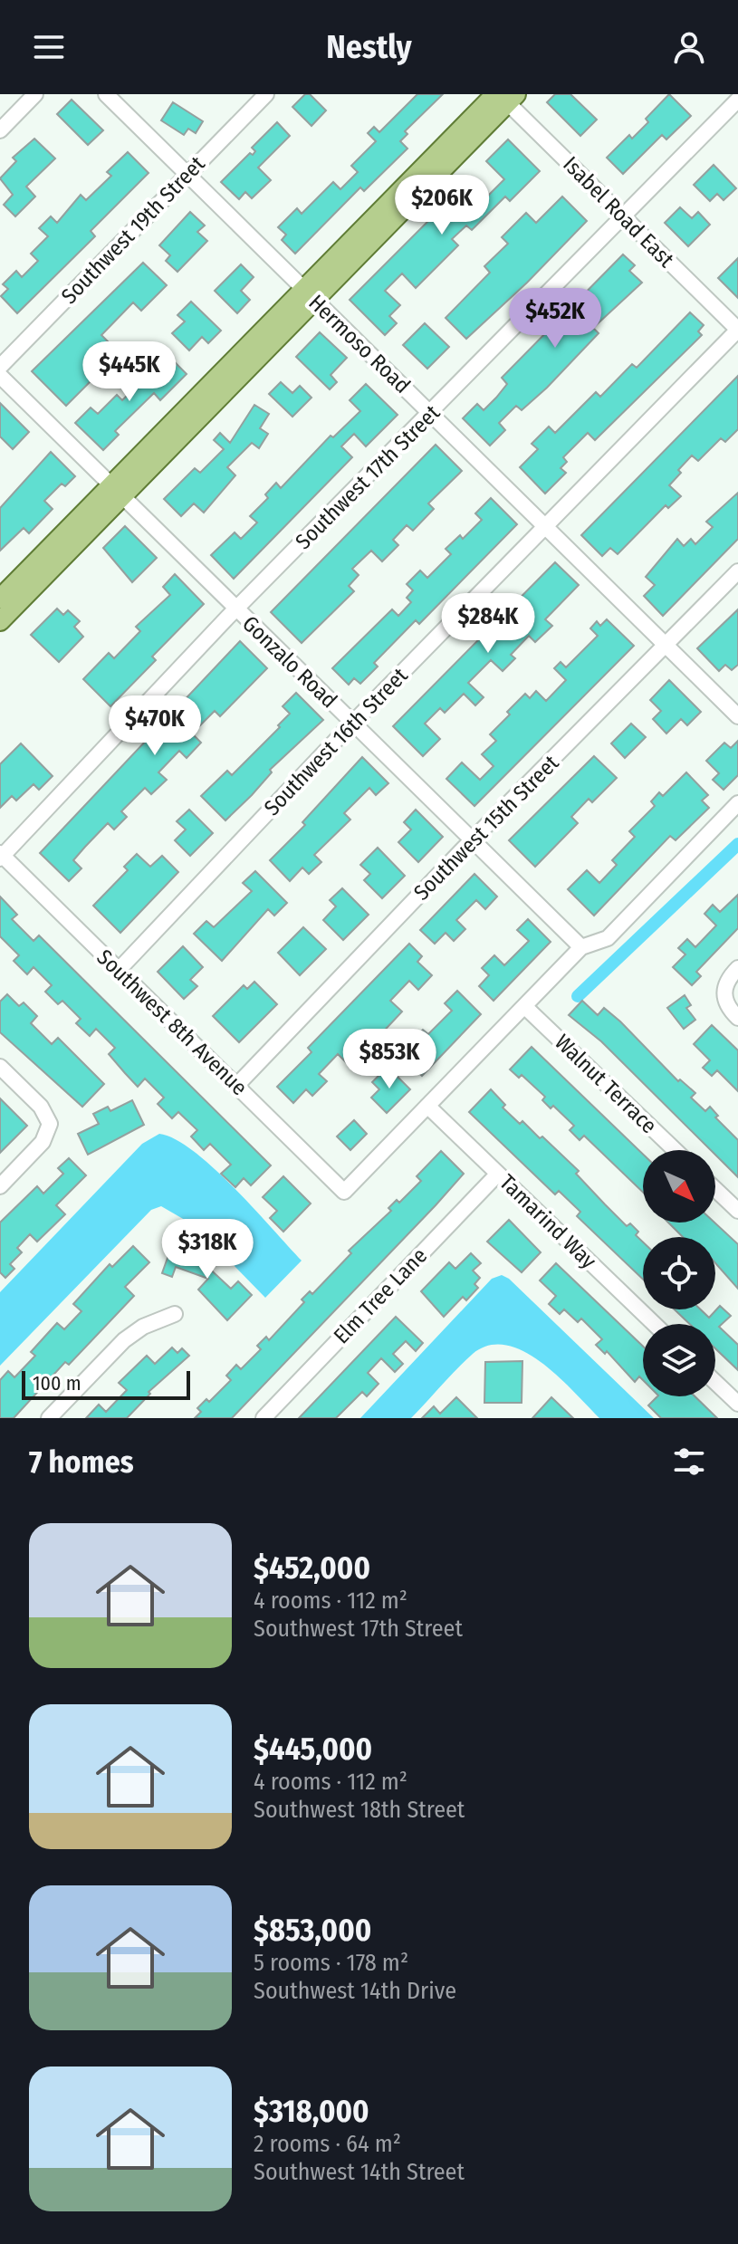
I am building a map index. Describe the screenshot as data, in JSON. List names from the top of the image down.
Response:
{
  "streets": {
    "street": [
      "Isabel Road East",
      "Southwest 19th Street",
      "Hermoso Road",
      "Southwest 17th Street",
      "Gonzalo Road",
      "Southwest 16th Street",
      "Southwest 15th Street",
      "Southwest 8th Avenue",
      "Walnut Terrace",
      "Tamarind Way",
      "Elm Tree Lane"
    ]
  },
  "crossings": [
    ["Isabel Road East", "Southwest 17th Street"],
    ["Isabel Road East", "Southwest 16th Street"],
    ["Southwest 19th Street", "Hermoso Road"],
    ["Hermoso Road", "Southwest 17th Street"],
    ["Hermoso Road", "Southwest 16th Street"],
    ["Hermoso Road", "Southwest 15th Street"],
    ["Southwest 17th Street", "Gonzalo Road"],
    ["Southwest 17th Street", "Southwest 8th Avenue"],
    ["Gonzalo Road", "Southwest 16th Street"],
    ["Gonzalo Road", "Southwest 15th Street"],
    ["Southwest 16th Street", "Southwest 8th Avenue"],
    ["Southwest 15th Street", "Southwest 8th Avenue"],
    ["Southwest 8th Avenue", "Tamarind Way"],
    ["Tamarind Way", "Elm Tree Lane"]
  ],
  "scale_bar": "100 m",
  "north": "bottom right",
  "page": {
    "header": "Nestly",
    "price": [
      "$206K",
      "$452K",
      "$445K",
      "$284K",
      "$470K",
      "$853K",
      "$318K"
    ],
    "scale": "100 m",
    "heading": "7 homes",
    "list": [
      {
        "name": "$452,000",
        "note": "4 rooms · 112 m² · Southwest 17th Street"
      },
      {
        "name": "$445,000",
        "note": "4 rooms · 112 m² · Southwest 18th Street"
      },
      {
        "name": "$853,000",
        "note": "5 rooms · 178 m² · Southwest 14th Drive"
      },
      {
        "name": "$318,000",
        "note": "2 rooms · 64 m² · Southwest 14th Street"
      }
    ]
  }
}
